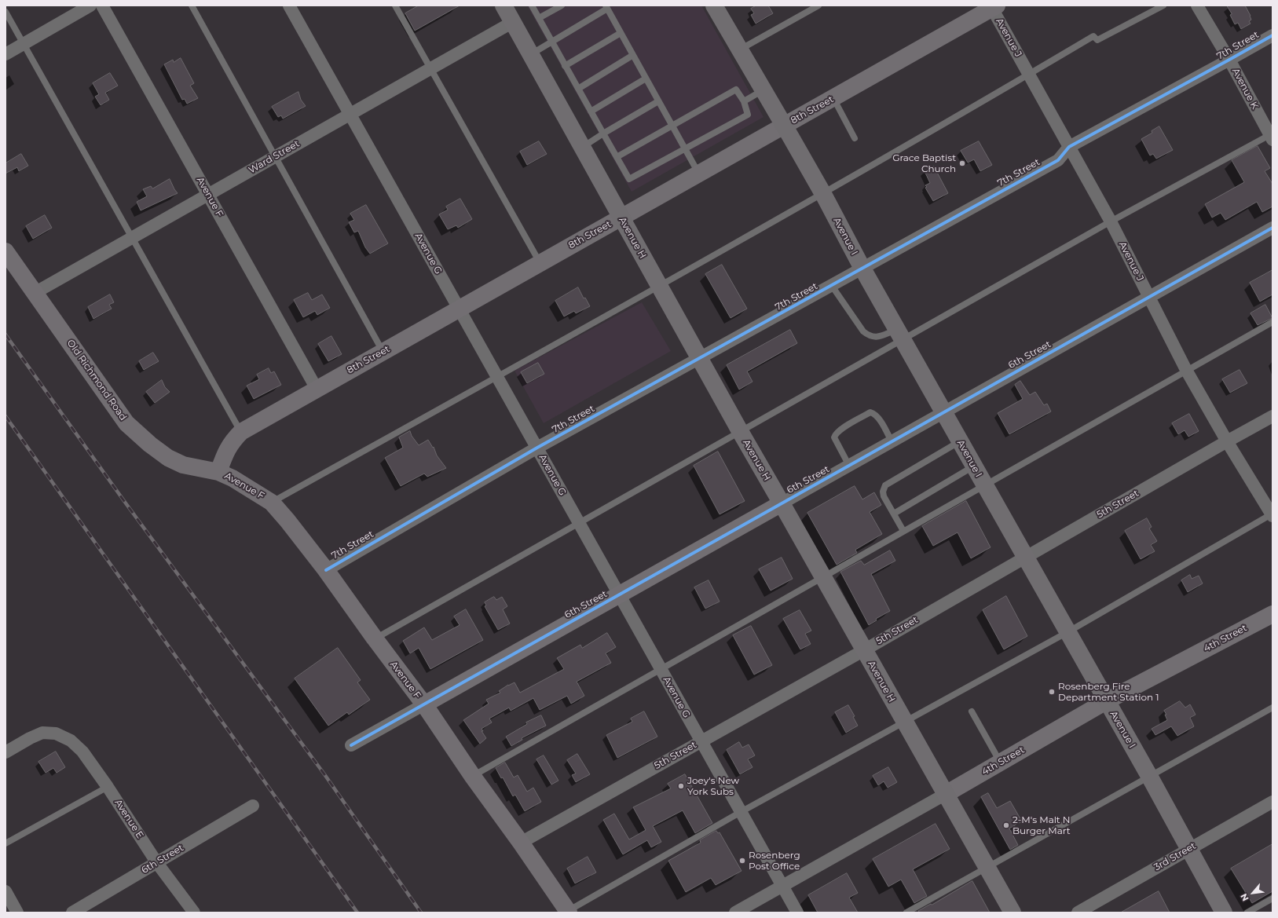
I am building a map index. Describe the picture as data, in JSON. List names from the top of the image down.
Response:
{
  "streets": {
    "main road": ["Avenue I", "Avenue H"],
    "street": [
      "Avenue J",
      "7th Street",
      "Avenue K",
      "8th Street",
      "Ward Street",
      "Avenue F",
      "Avenue G",
      "6th Street",
      "Old Richmond Road",
      "5th Street",
      "4th Street",
      "Avenue E",
      "3rd Street"
    ]
  },
  "crossings": [
    ["Avenue J", "7th Street"],
    ["Avenue J", "8th Street"],
    ["Avenue J", "6th Street"],
    ["Avenue J", "5th Street"],
    ["7th Street", "Avenue K"],
    ["7th Street", "Avenue F"],
    ["7th Street", "Avenue I"],
    ["7th Street", "Avenue H"],
    ["7th Street", "Avenue G"],
    ["8th Street", "Avenue F"],
    ["8th Street", "Avenue I"],
    ["8th Street", "Avenue H"],
    ["8th Street", "Avenue G"],
    ["8th Street", "Old Richmond Road"],
    ["Ward Street", "Avenue F"],
    ["Ward Street", "Avenue H"],
    ["Ward Street", "Avenue G"],
    ["Ward Street", "Old Richmond Road"],
    ["Avenue F", "6th Street"],
    ["Avenue F", "Old Richmond Road"],
    ["Avenue F", "5th Street"],
    ["Avenue I", "6th Street"],
    ["Avenue I", "5th Street"],
    ["Avenue I", "4th Street"],
    ["Avenue I", "3rd Street"],
    ["Avenue H", "6th Street"],
    ["Avenue H", "5th Street"],
    ["Avenue H", "4th Street"],
    ["Avenue G", "6th Street"],
    ["Avenue G", "5th Street"],
    ["Avenue G", "4th Street"],
    ["6th Street", "Avenue E"]
  ],
  "places": [
    "Grace Baptist Church",
    "Rosenberg Fire Department Station 1",
    "Joey's New York Subs",
    "2-M's Malt N Burger Mart",
    "Rosenberg Post Office"
  ],
  "north": "bottom left"
}
